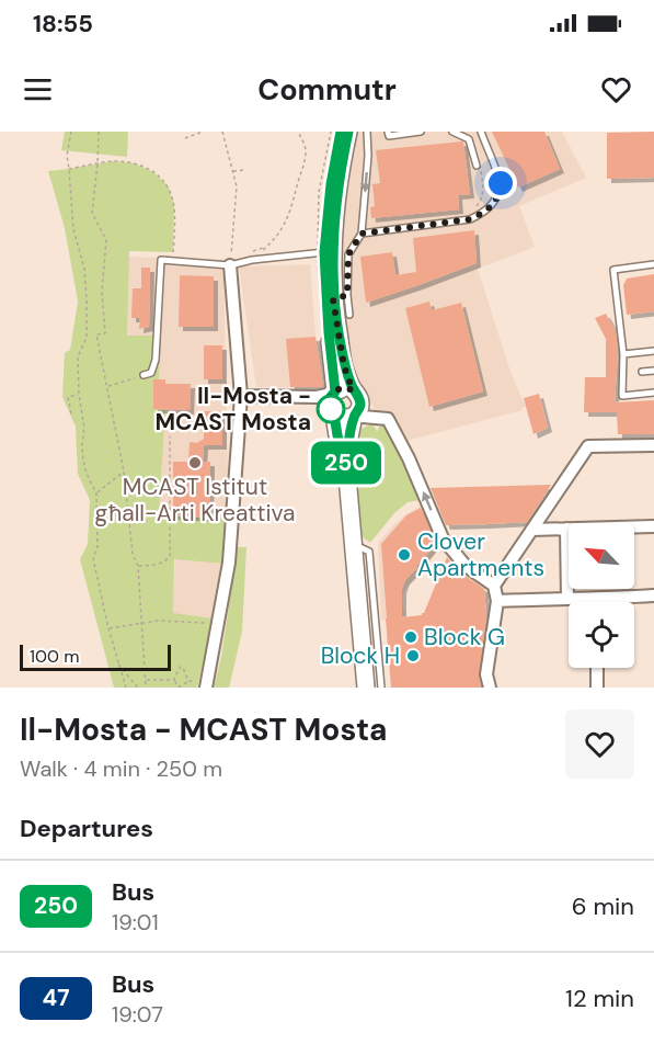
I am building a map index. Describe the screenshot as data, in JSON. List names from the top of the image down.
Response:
{
  "places": [
    "Il-Mosta - MCAST Mosta",
    "MCAST Istitut għall-Arti Kreattiva",
    "Clover Apartments",
    "Block G",
    "Block H"
  ],
  "lines": ["bus line 250"],
  "scale_bar": "100 m",
  "north": "top left",
  "page": {
    "status": "18:55",
    "header": "Commutr",
    "on_map": "250",
    "scale": "100 m",
    "heading": [
      ["Il-Mosta - MCAST Mosta", "Walk · 4 min · 250 m"],
      "Departures"
    ],
    "list": [
      {
        "mark": "250",
        "name": "Bus",
        "note": "19:01",
        "value": "6 min"
      },
      {
        "mark": "47",
        "name": "Bus",
        "note": "19:07",
        "value": "12 min"
      }
    ]
  }
}
